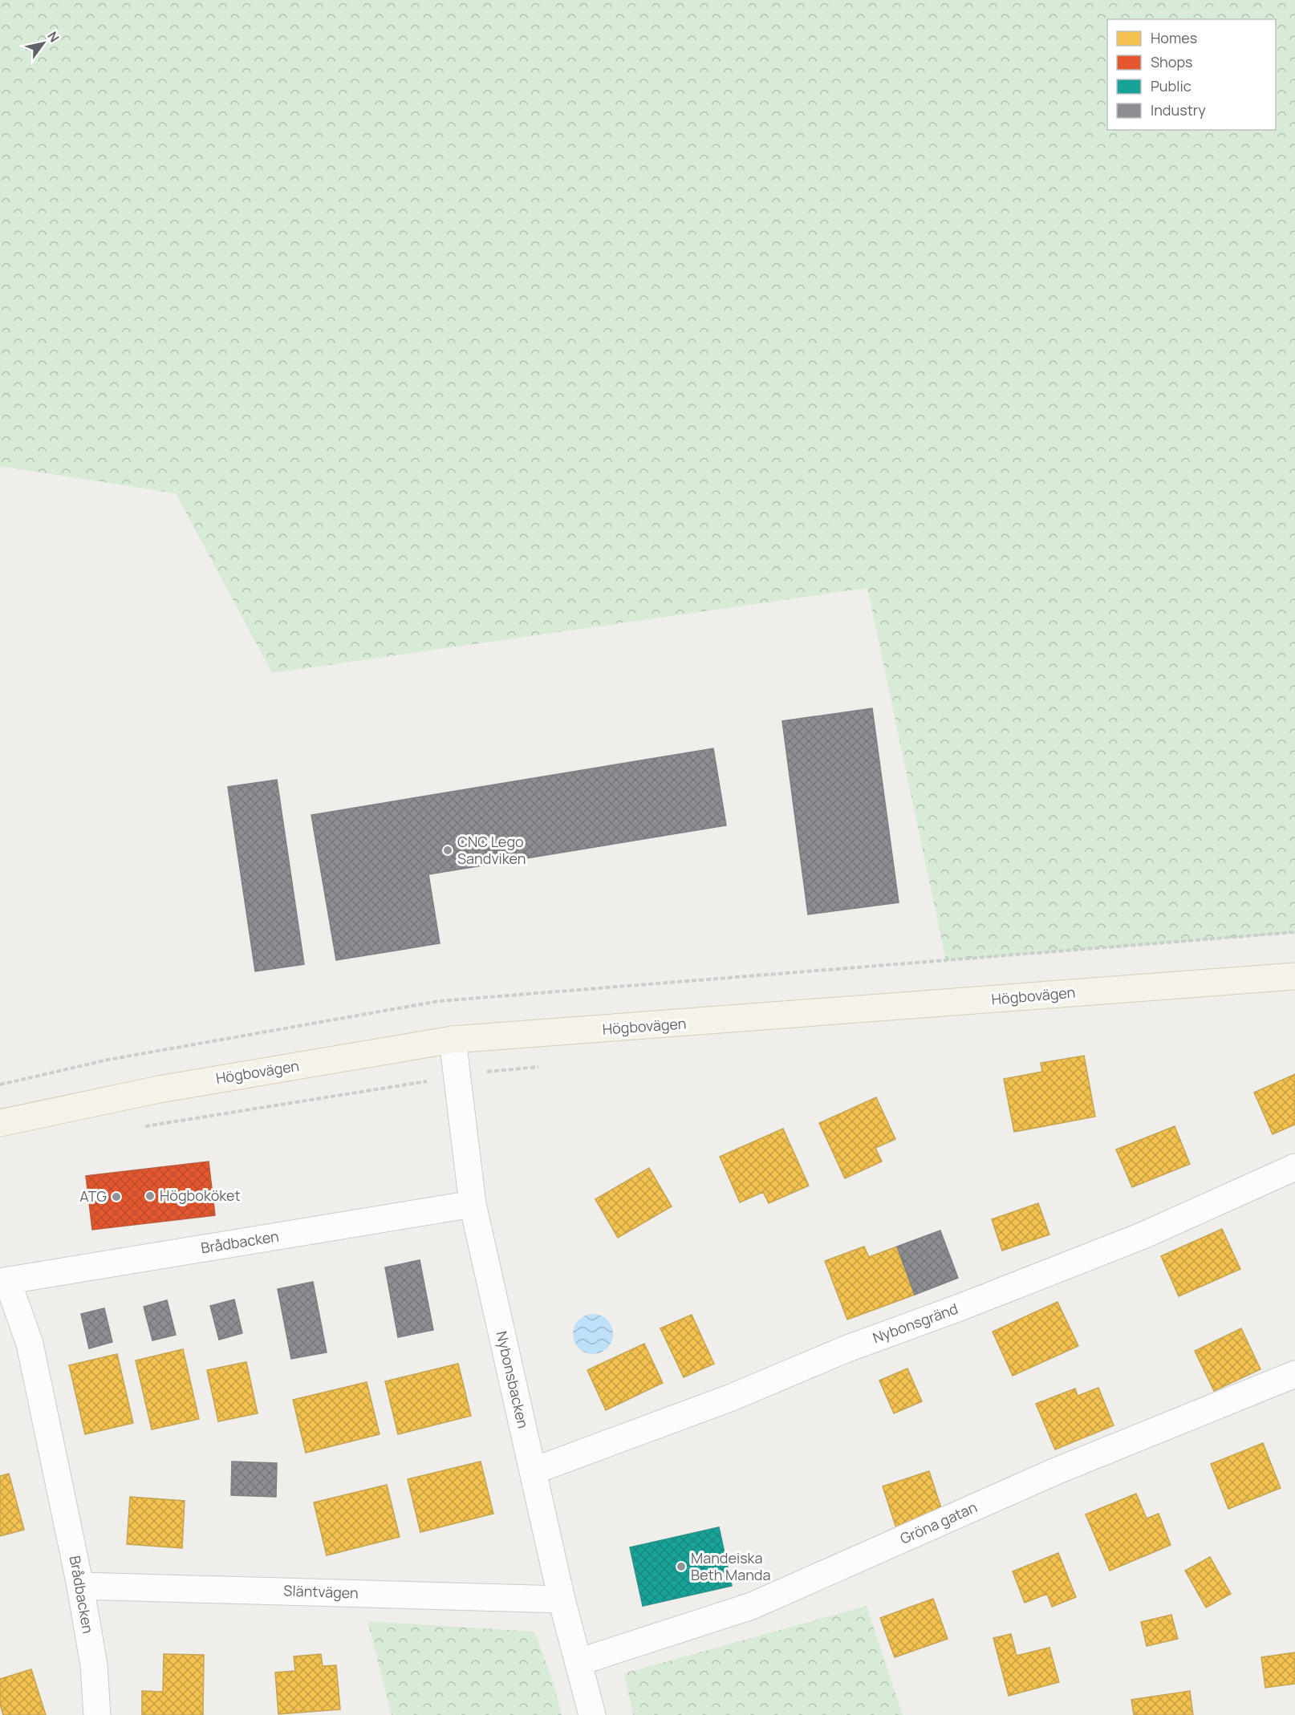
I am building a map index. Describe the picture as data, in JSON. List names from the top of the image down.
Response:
{
  "streets": {
    "main road": ["Högbovägen"],
    "street": [
      "Brådbacken",
      "Nybonsgränd",
      "Nybonsbacken",
      "Gröna gatan",
      "Släntvägen"
    ]
  },
  "crossings": [
    ["Högbovägen", "Nybonsbacken"],
    ["Brådbacken", "Nybonsbacken"],
    ["Brådbacken", "Släntvägen"],
    ["Nybonsgränd", "Nybonsbacken"],
    ["Nybonsbacken", "Gröna gatan"],
    ["Nybonsbacken", "Släntvägen"]
  ],
  "places": [
    "CNC Lego Sandviken",
    "Högboköket",
    "ATG",
    "Mandeiska Beth Manda"
  ],
  "legend": [
    "Homes",
    "Shops",
    "Public",
    "Industry"
  ],
  "north": "top right"
}
